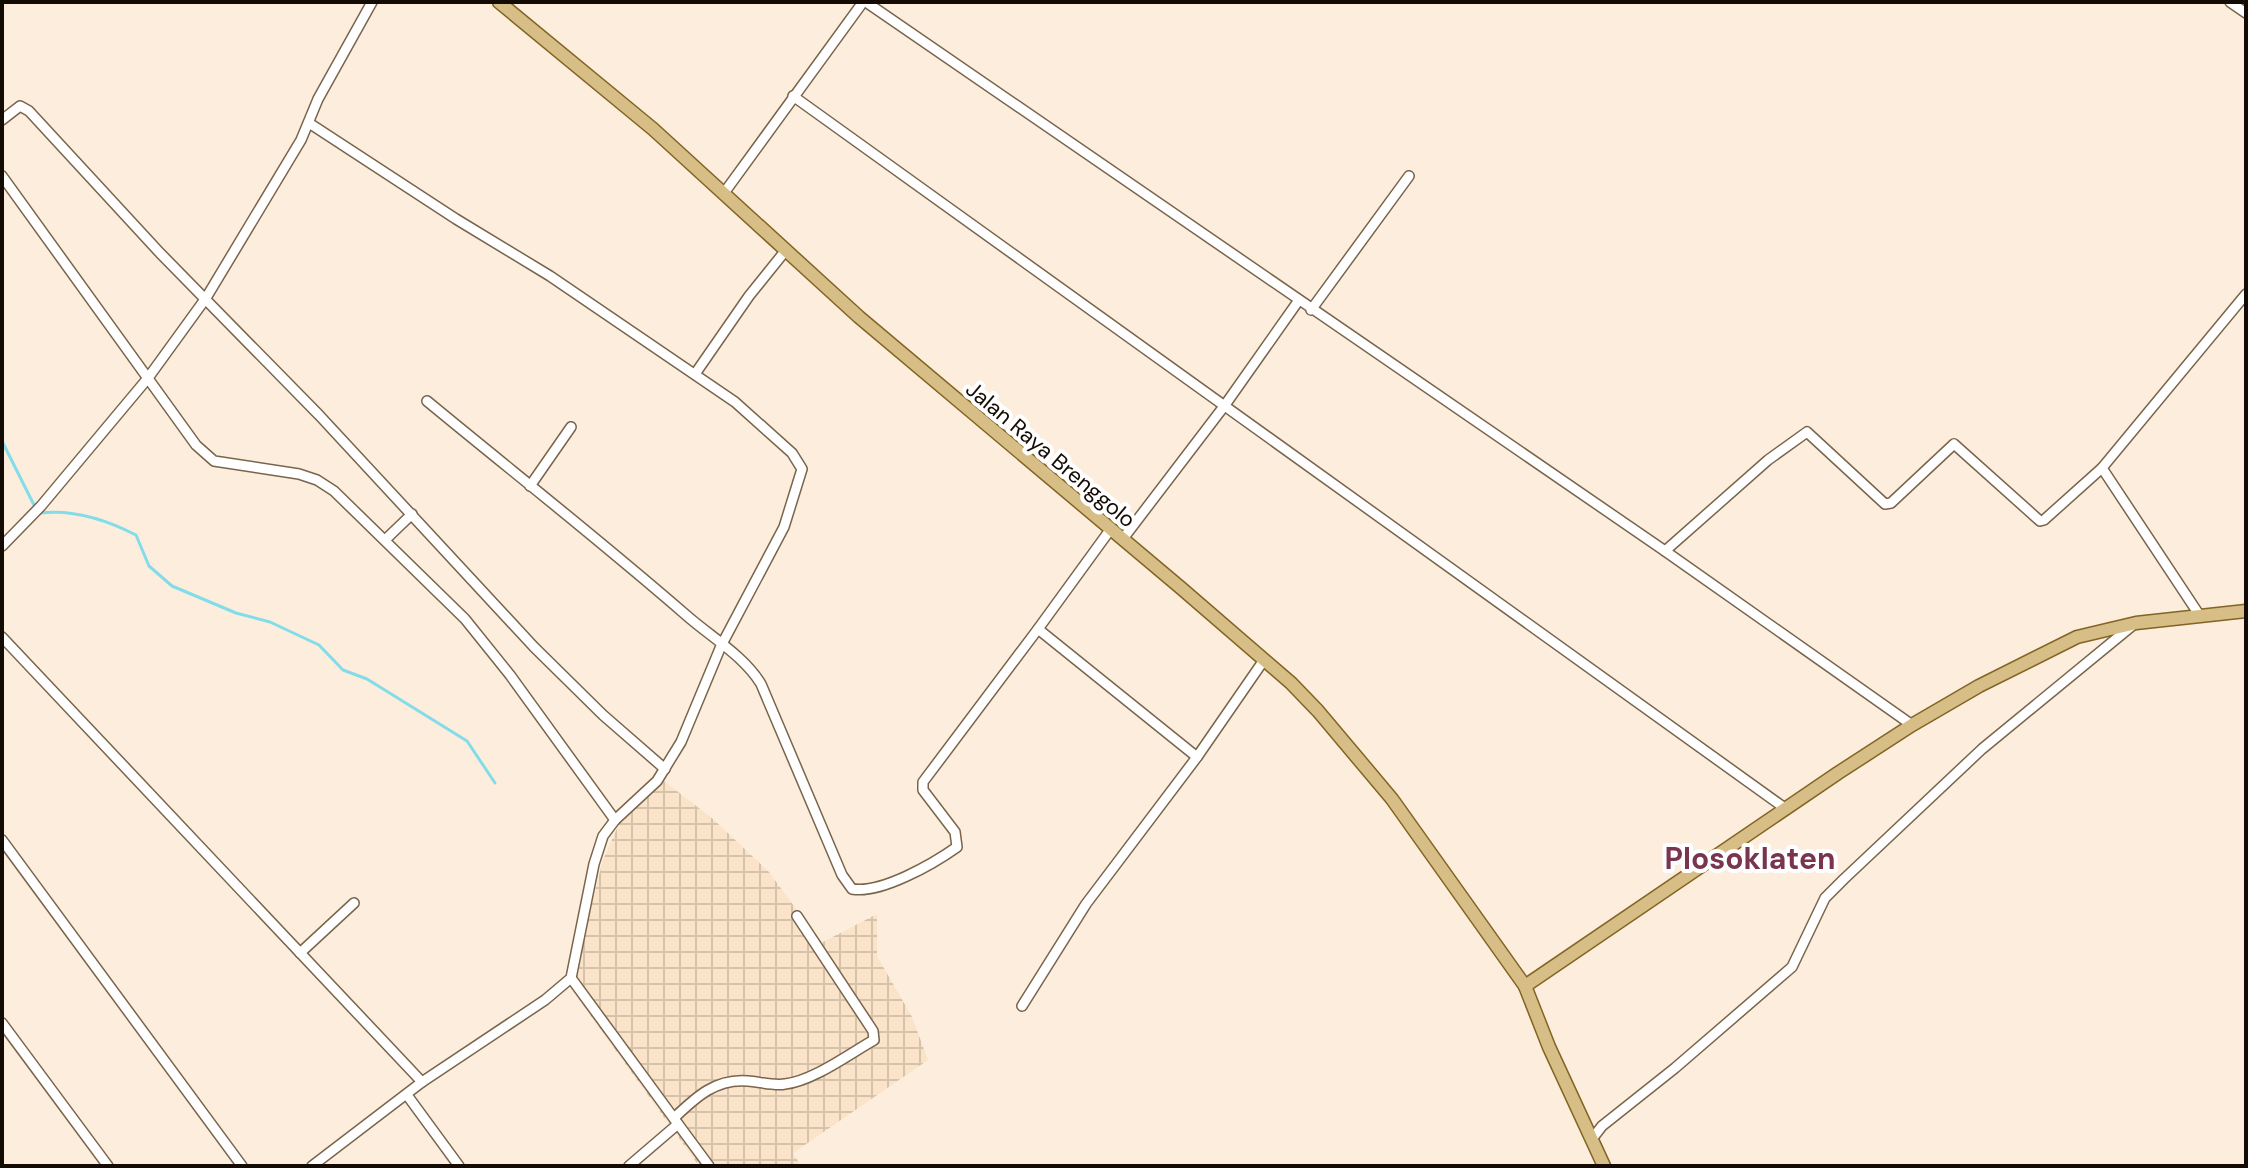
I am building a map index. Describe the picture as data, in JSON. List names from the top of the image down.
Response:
{
  "streets": {
    "main road": ["Jalan Raya Brenggolo"]
  },
  "districts": ["Plosoklaten"]
}
